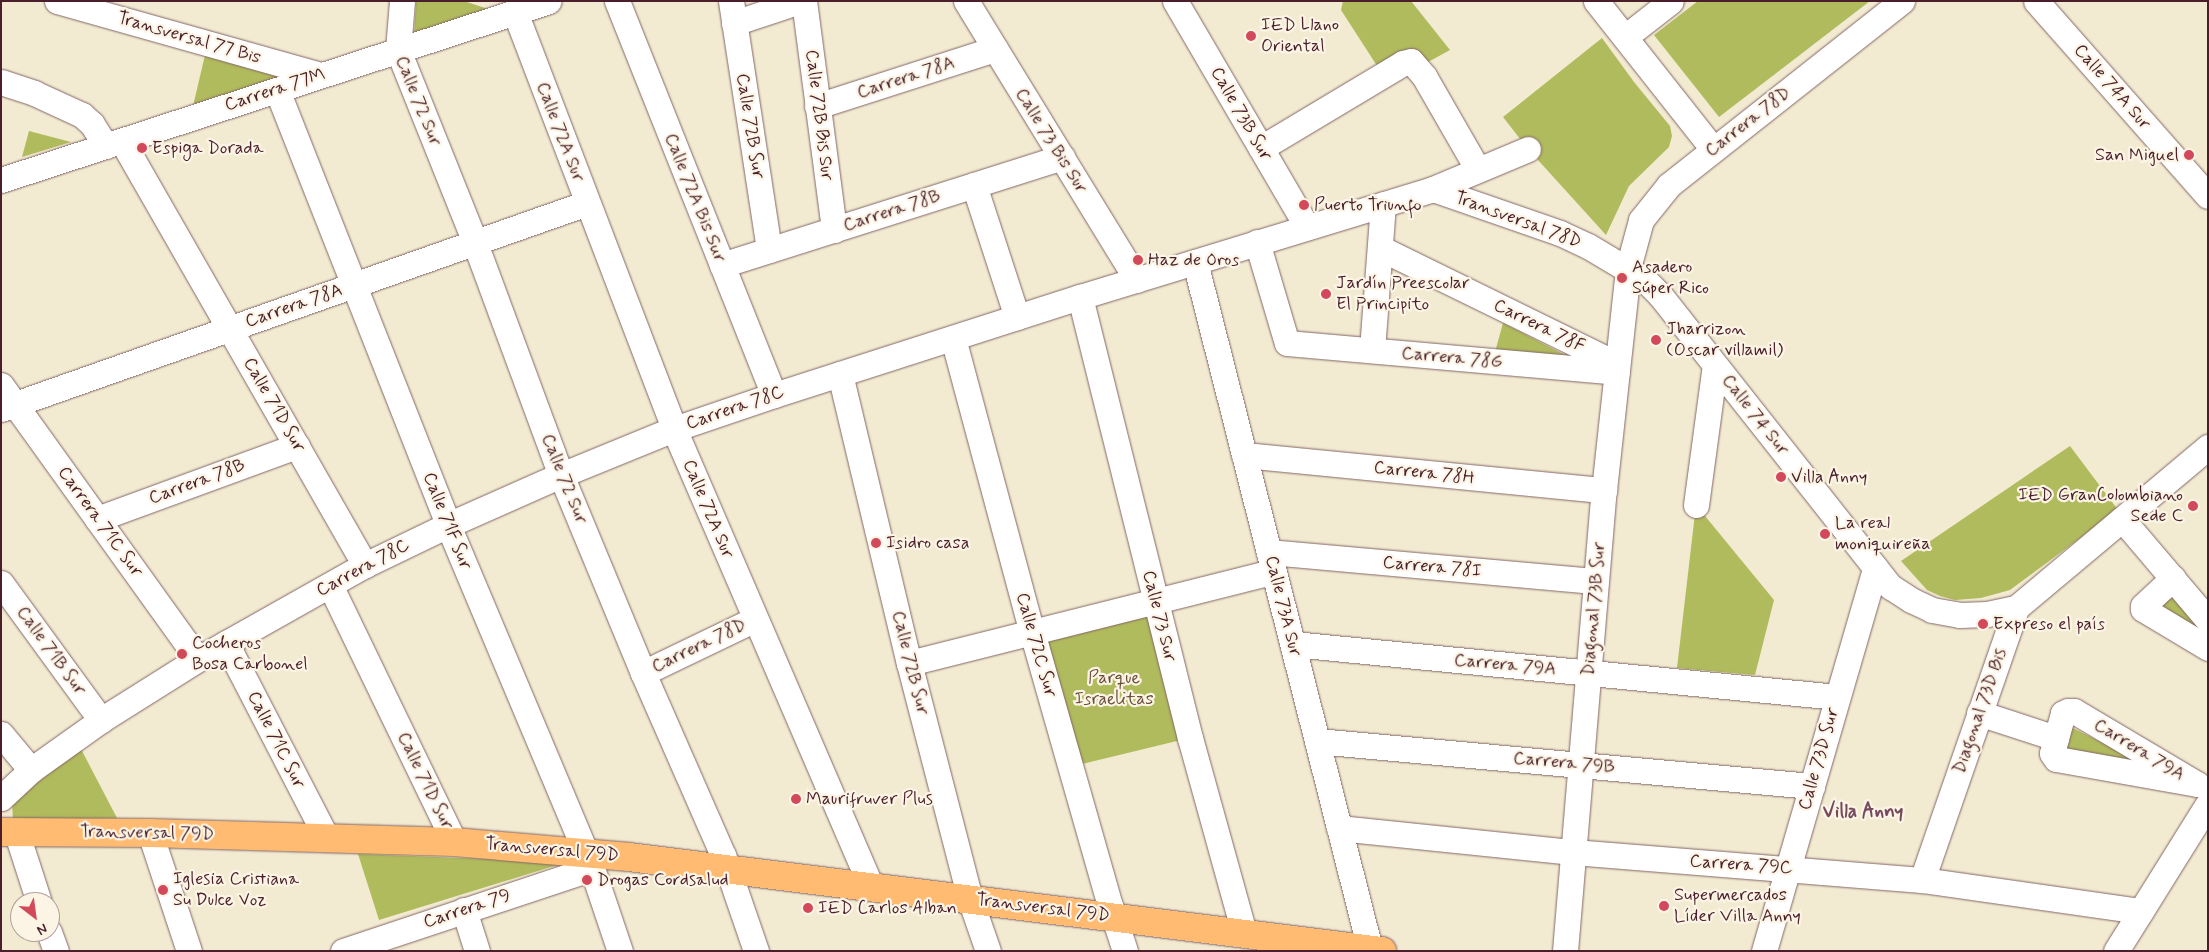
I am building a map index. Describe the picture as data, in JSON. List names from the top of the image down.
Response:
{
  "streets": {
    "main road": ["Transversal 79D"],
    "street": [
      "Transversal 77 Bis",
      "Carrera 78A",
      "Calle 74A Sur",
      "Carrera 77M",
      "Calle 72 Sur",
      "Calle 73B Sur",
      "Calle 72B Bis Sur",
      "Carrera 78D",
      "Calle 72B Sur",
      "Calle 72A Sur",
      "Calle 73 Bis Sur",
      "Calle 72A Bis Sur",
      "Carrera 78B",
      "Transversal 78D",
      "Carrera 78F",
      "Carrera 78G",
      "Calle 71D Sur",
      "Carrera 78C",
      "Calle 74 Sur",
      "Carrera 78H",
      "Calle 71F Sur",
      "Carrera 71C Sur",
      "Carrera 78I",
      "Calle 73A Sur",
      "Diagonal 73B Sur",
      "Calle 73 Sur",
      "Calle 72C Sur",
      "Calle 71B Sur",
      "Carrera 79A",
      "Diagonal 73D Bis",
      "Calle 71C Sur",
      "Calle 73D Sur",
      "Carrera 79B",
      "Carrera 79C",
      "Carrera 79"
    ]
  },
  "crossings": [
    ["Transversal 77 Bis", "Carrera 77M"],
    ["Carrera 78A", "Calle 72 Sur"],
    ["Carrera 78A", "Calle 72B Bis Sur"],
    ["Carrera 78A", "Calle 72A Sur"],
    ["Carrera 78A", "Calle 73 Bis Sur"],
    ["Carrera 78A", "Calle 71D Sur"],
    ["Carrera 78A", "Calle 71F Sur"],
    ["Carrera 78A", "Carrera 71C Sur"],
    ["Carrera 77M", "Calle 72 Sur"],
    ["Carrera 77M", "Calle 72A Sur"],
    ["Carrera 77M", "Calle 71D Sur"],
    ["Carrera 77M", "Calle 71F Sur"],
    ["Calle 72 Sur", "Carrera 78D"],
    ["Calle 72 Sur", "Carrera 78C"],
    ["Calle 72 Sur", "Transversal 79D"],
    ["Calle 73B Sur", "Carrera 78C"],
    ["Calle 72B Bis Sur", "Carrera 78B"],
    ["Carrera 78D", "Calle 72A Sur"],
    ["Carrera 78D", "Transversal 78D"],
    ["Carrera 78D", "Calle 74 Sur"],
    ["Carrera 78D", "Diagonal 73B Sur"],
    ["Calle 72B Sur", "Carrera 78B"],
    ["Calle 72B Sur", "Carrera 78C"],
    ["Calle 72B Sur", "Transversal 79D"],
    ["Calle 72A Sur", "Carrera 78C"],
    ["Calle 72A Sur", "Transversal 79D"],
    ["Calle 73 Bis Sur", "Carrera 78B"],
    ["Calle 73 Bis Sur", "Carrera 78C"],
    ["Calle 72A Bis Sur", "Carrera 78B"],
    ["Calle 72A Bis Sur", "Carrera 78C"],
    ["Carrera 78B", "Calle 71D Sur"],
    ["Carrera 78B", "Carrera 71C Sur"],
    ["Transversal 78D", "Carrera 78C"],
    ["Transversal 78D", "Calle 74 Sur"],
    ["Transversal 78D", "Diagonal 73B Sur"],
    ["Carrera 78F", "Carrera 78G"],
    ["Carrera 78F", "Diagonal 73B Sur"],
    ["Carrera 78G", "Carrera 78C"],
    ["Carrera 78G", "Diagonal 73B Sur"],
    ["Calle 71D Sur", "Carrera 78C"],
    ["Calle 71D Sur", "Transversal 79D"],
    ["Carrera 78C", "Calle 71F Sur"],
    ["Carrera 78C", "Carrera 71C Sur"],
    ["Carrera 78C", "Calle 73A Sur"],
    ["Carrera 78C", "Calle 73 Sur"],
    ["Carrera 78C", "Calle 72C Sur"],
    ["Carrera 78C", "Calle 71B Sur"],
    ["Carrera 78C", "Calle 71C Sur"],
    ["Calle 74 Sur", "Diagonal 73B Sur"],
    ["Calle 74 Sur", "Diagonal 73D Bis"],
    ["Calle 74 Sur", "Calle 73D Sur"],
    ["Carrera 78H", "Calle 73A Sur"],
    ["Carrera 78H", "Diagonal 73B Sur"],
    ["Calle 71F Sur", "Transversal 79D"],
    ["Calle 71F Sur", "Carrera 79"],
    ["Carrera 78I", "Calle 73A Sur"],
    ["Carrera 78I", "Diagonal 73B Sur"],
    ["Calle 73A Sur", "Carrera 79A"],
    ["Calle 73A Sur", "Carrera 79B"],
    ["Calle 73A Sur", "Transversal 79D"],
    ["Calle 73A Sur", "Carrera 79C"],
    ["Diagonal 73B Sur", "Carrera 79A"],
    ["Diagonal 73B Sur", "Carrera 79B"],
    ["Diagonal 73B Sur", "Carrera 79C"],
    ["Calle 73 Sur", "Transversal 79D"],
    ["Calle 72C Sur", "Transversal 79D"],
    ["Carrera 79A", "Calle 73D Sur"],
    ["Diagonal 73D Bis", "Carrera 79C"],
    ["Calle 71C Sur", "Transversal 79D"],
    ["Calle 73D Sur", "Carrera 79B"],
    ["Calle 73D Sur", "Carrera 79C"],
    ["Transversal 79D", "Carrera 79"]
  ],
  "districts": ["Villa Anny"],
  "parks": ["Parque Israelitas"],
  "places": [
    "IED Llano Oriental",
    "Espiga Dorada",
    "San Miguel",
    "Puerto Triunfo",
    "Haz de Oros",
    "Asadero Súper Rico",
    "Jardín Preescolar El Principito",
    "Jharrizon (Oscar villamil)",
    "Villa Anny",
    "IED GranColombiano Sede C",
    "La real moniquireña",
    "Isidro casa",
    "Expreso el país",
    "Cocheros Bosa Carbonel",
    "Maurifruver Plus",
    "Drogas Cordsalud",
    "Iglesia Cristiana Su Dulce Voz",
    "Supermercados Líder Villa Anny",
    "IED Carlos Alban"
  ],
  "north": "bottom right"
}
